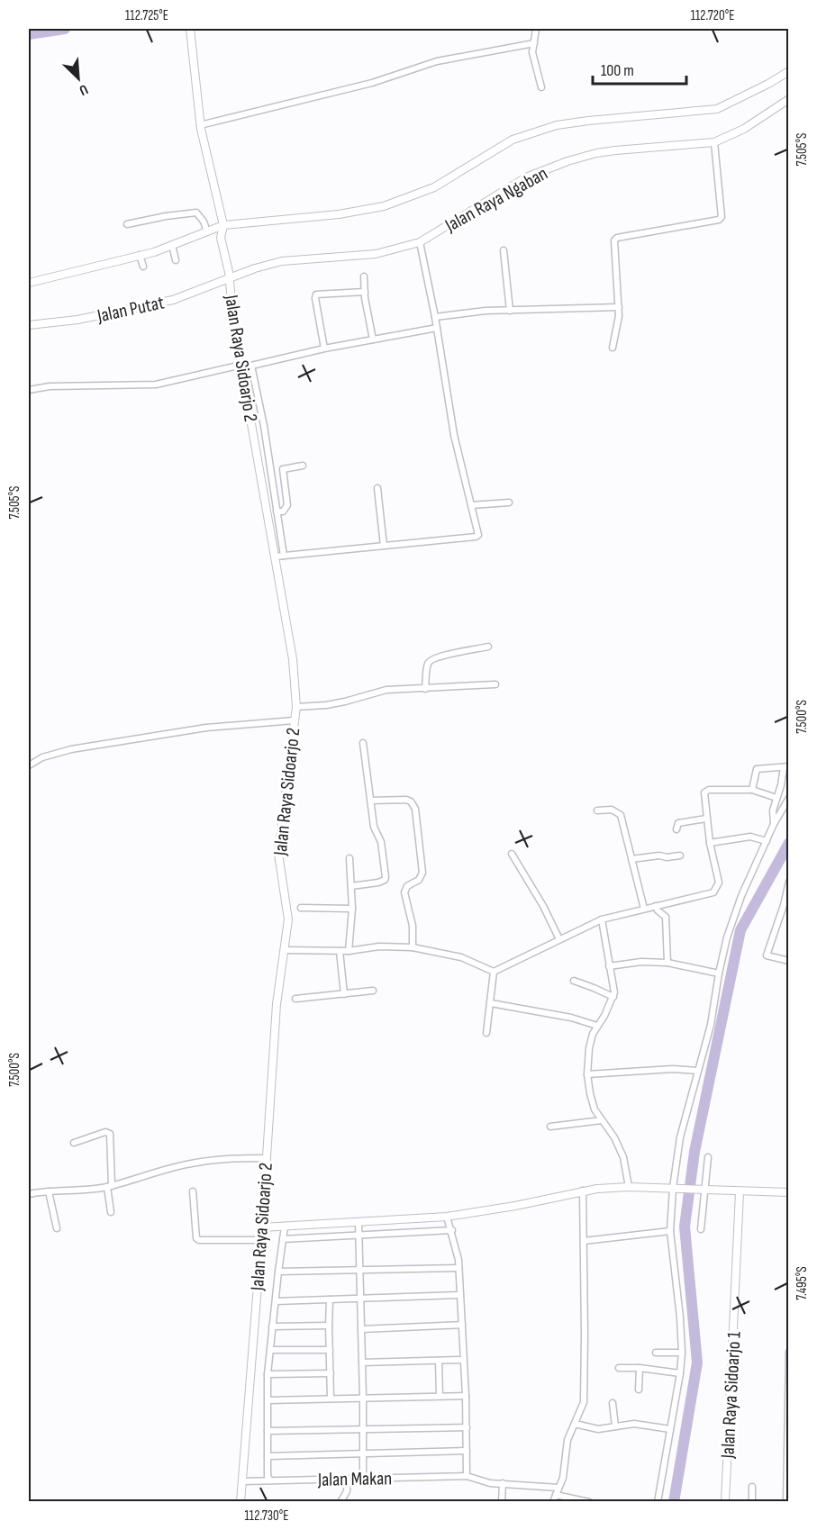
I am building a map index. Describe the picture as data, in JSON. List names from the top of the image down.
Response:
{
  "streets": {
    "street": [
      "Jalan Raya Ngaban",
      "Jalan Putat",
      "Jalan Raya Sidoarjo 2",
      "Jalan Raya Sidoarjo 1",
      "Jalan Makan"
    ]
  },
  "crossings": [
    ["Jalan Raya Ngaban", "Jalan Putat"],
    ["Jalan Raya Ngaban", "Jalan Raya Sidoarjo 2"],
    ["Jalan Putat", "Jalan Raya Sidoarjo 2"],
    ["Jalan Raya Sidoarjo 2", "Jalan Makan"]
  ],
  "scale_bar": "100 m",
  "north": "bottom right",
  "coordinates": [
    "112.725°E",
    "112.720°E",
    "7.505°S",
    "7.500°S",
    "7.495°S",
    "112.730°E"
  ]
}
